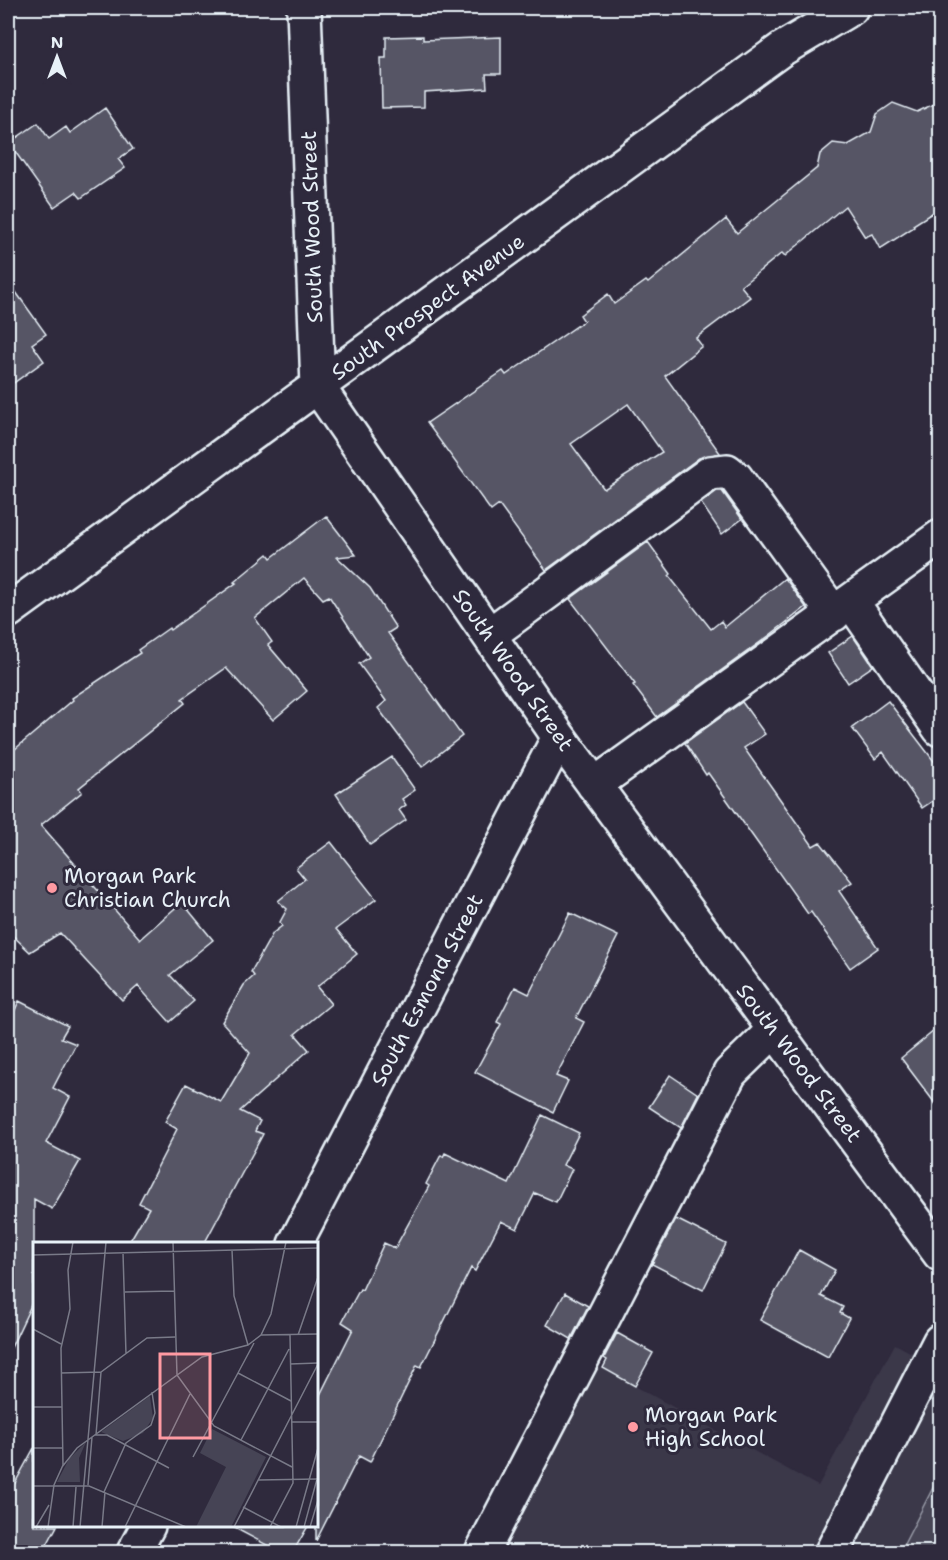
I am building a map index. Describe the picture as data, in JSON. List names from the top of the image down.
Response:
{
  "streets": {
    "street": ["South Wood Street", "South Prospect Avenue", "South Esmond Street"]
  },
  "crossings": [
    ["South Wood Street", "South Prospect Avenue"],
    ["South Wood Street", "South Esmond Street"]
  ],
  "places": ["Morgan Park Christian Church", "Morgan Park High School"],
  "north": "top"
}
